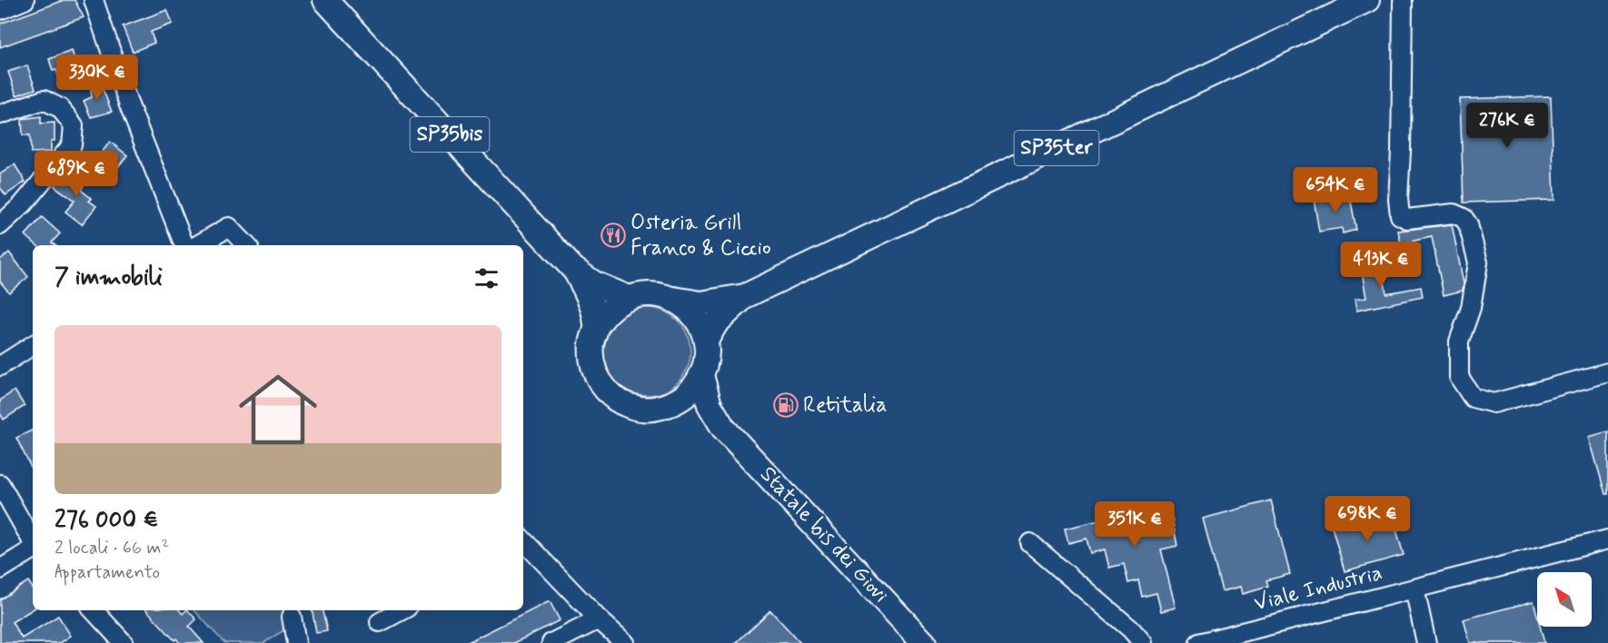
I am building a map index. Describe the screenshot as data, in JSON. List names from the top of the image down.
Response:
{
  "streets": {
    "main road": ["SP35bis", "SP35ter", "Statale bis dei Giovi"],
    "street": ["Viale Industria"]
  },
  "crossings": [
    ["SP35ter", "Statale bis dei Giovi"]
  ],
  "places": {
    "restaurant": ["Osteria Grill Franco & Ciccio"],
    "fuel station": ["Retitalia"]
  },
  "north": "top left",
  "page": {
    "price": [
      "330K €",
      "276K €",
      "689K €",
      "654K €",
      "413K €",
      "698K €",
      "351K €"
    ],
    "heading": "7 immobili",
    "list": [
      {
        "name": "276 000 €",
        "note": "2 locali · 66 m² · Appartamento"
      }
    ]
  }
}
